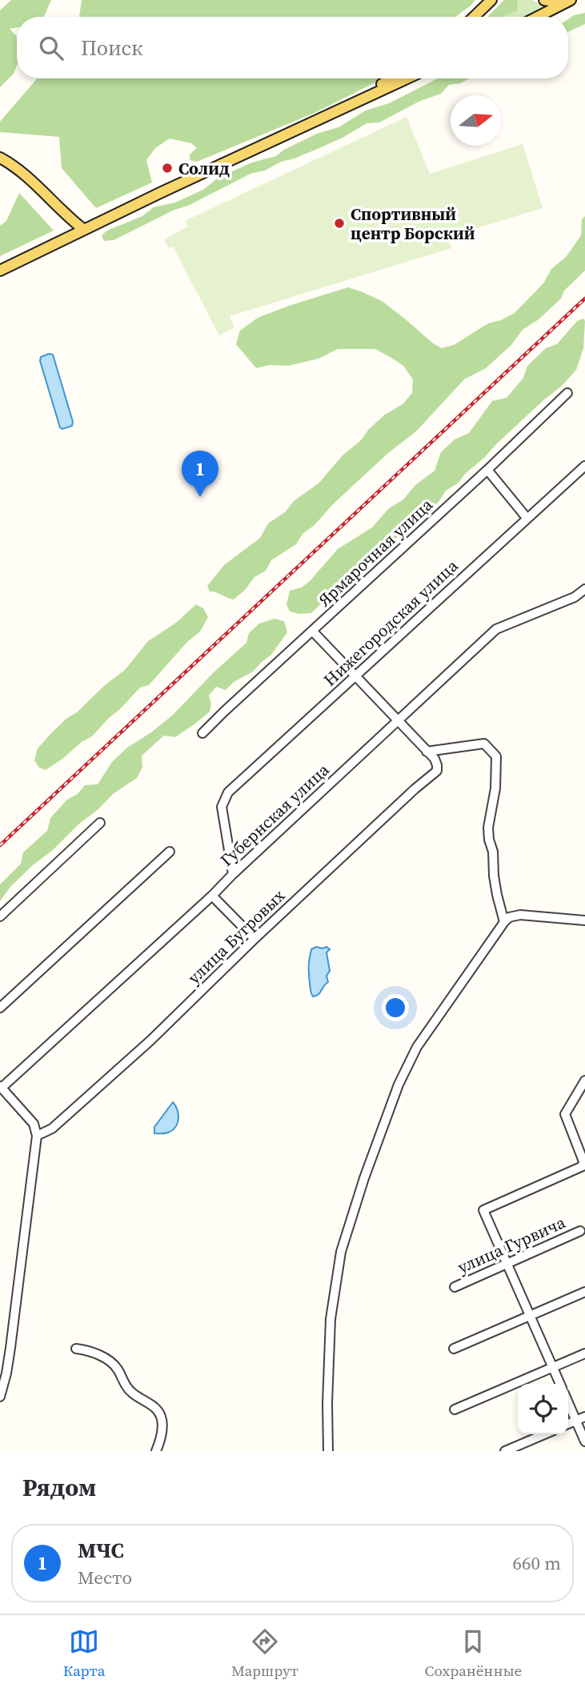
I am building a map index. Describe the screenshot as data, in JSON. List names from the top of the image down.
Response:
{
  "streets": {
    "street": [
      "Ярмарочная улица",
      "Нижегородская улица",
      "Губернская улица",
      "улица Бугровых",
      "улица Гурвича"
    ]
  },
  "crossings": [
    ["Нижегородская улица", "Губернская улица"]
  ],
  "places": ["Солид", "Спортивный центр Борский"],
  "north": "right",
  "page": {
    "search": "Поиск",
    "pins": "1",
    "heading": "Рядом",
    "list": [
      {
        "mark": "1",
        "name": "МЧС",
        "note": "Место",
        "value": "660 m"
      }
    ],
    "nav": ["Карта", "Маршрут", "Сохранённые"]
  }
}
